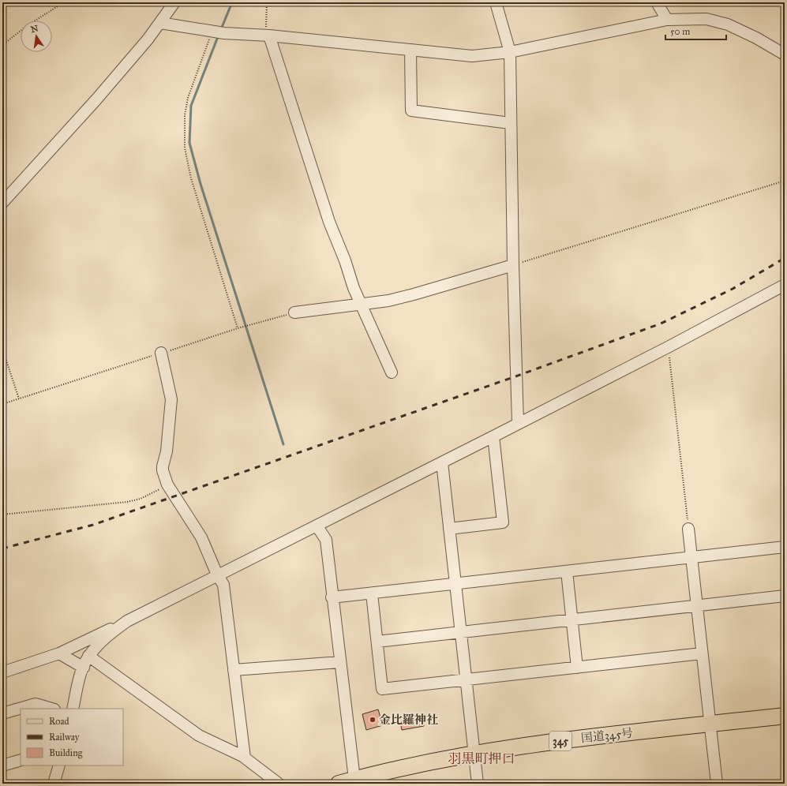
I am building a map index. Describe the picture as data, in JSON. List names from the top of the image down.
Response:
{
  "streets": {
    "highway": ["国道345号", "345"]
  },
  "districts": ["羽黒町押口"],
  "places": ["金比羅神社"],
  "legend": ["Road", "Railway", "Building"],
  "scale_bar": "50 m",
  "north": "top"
}
